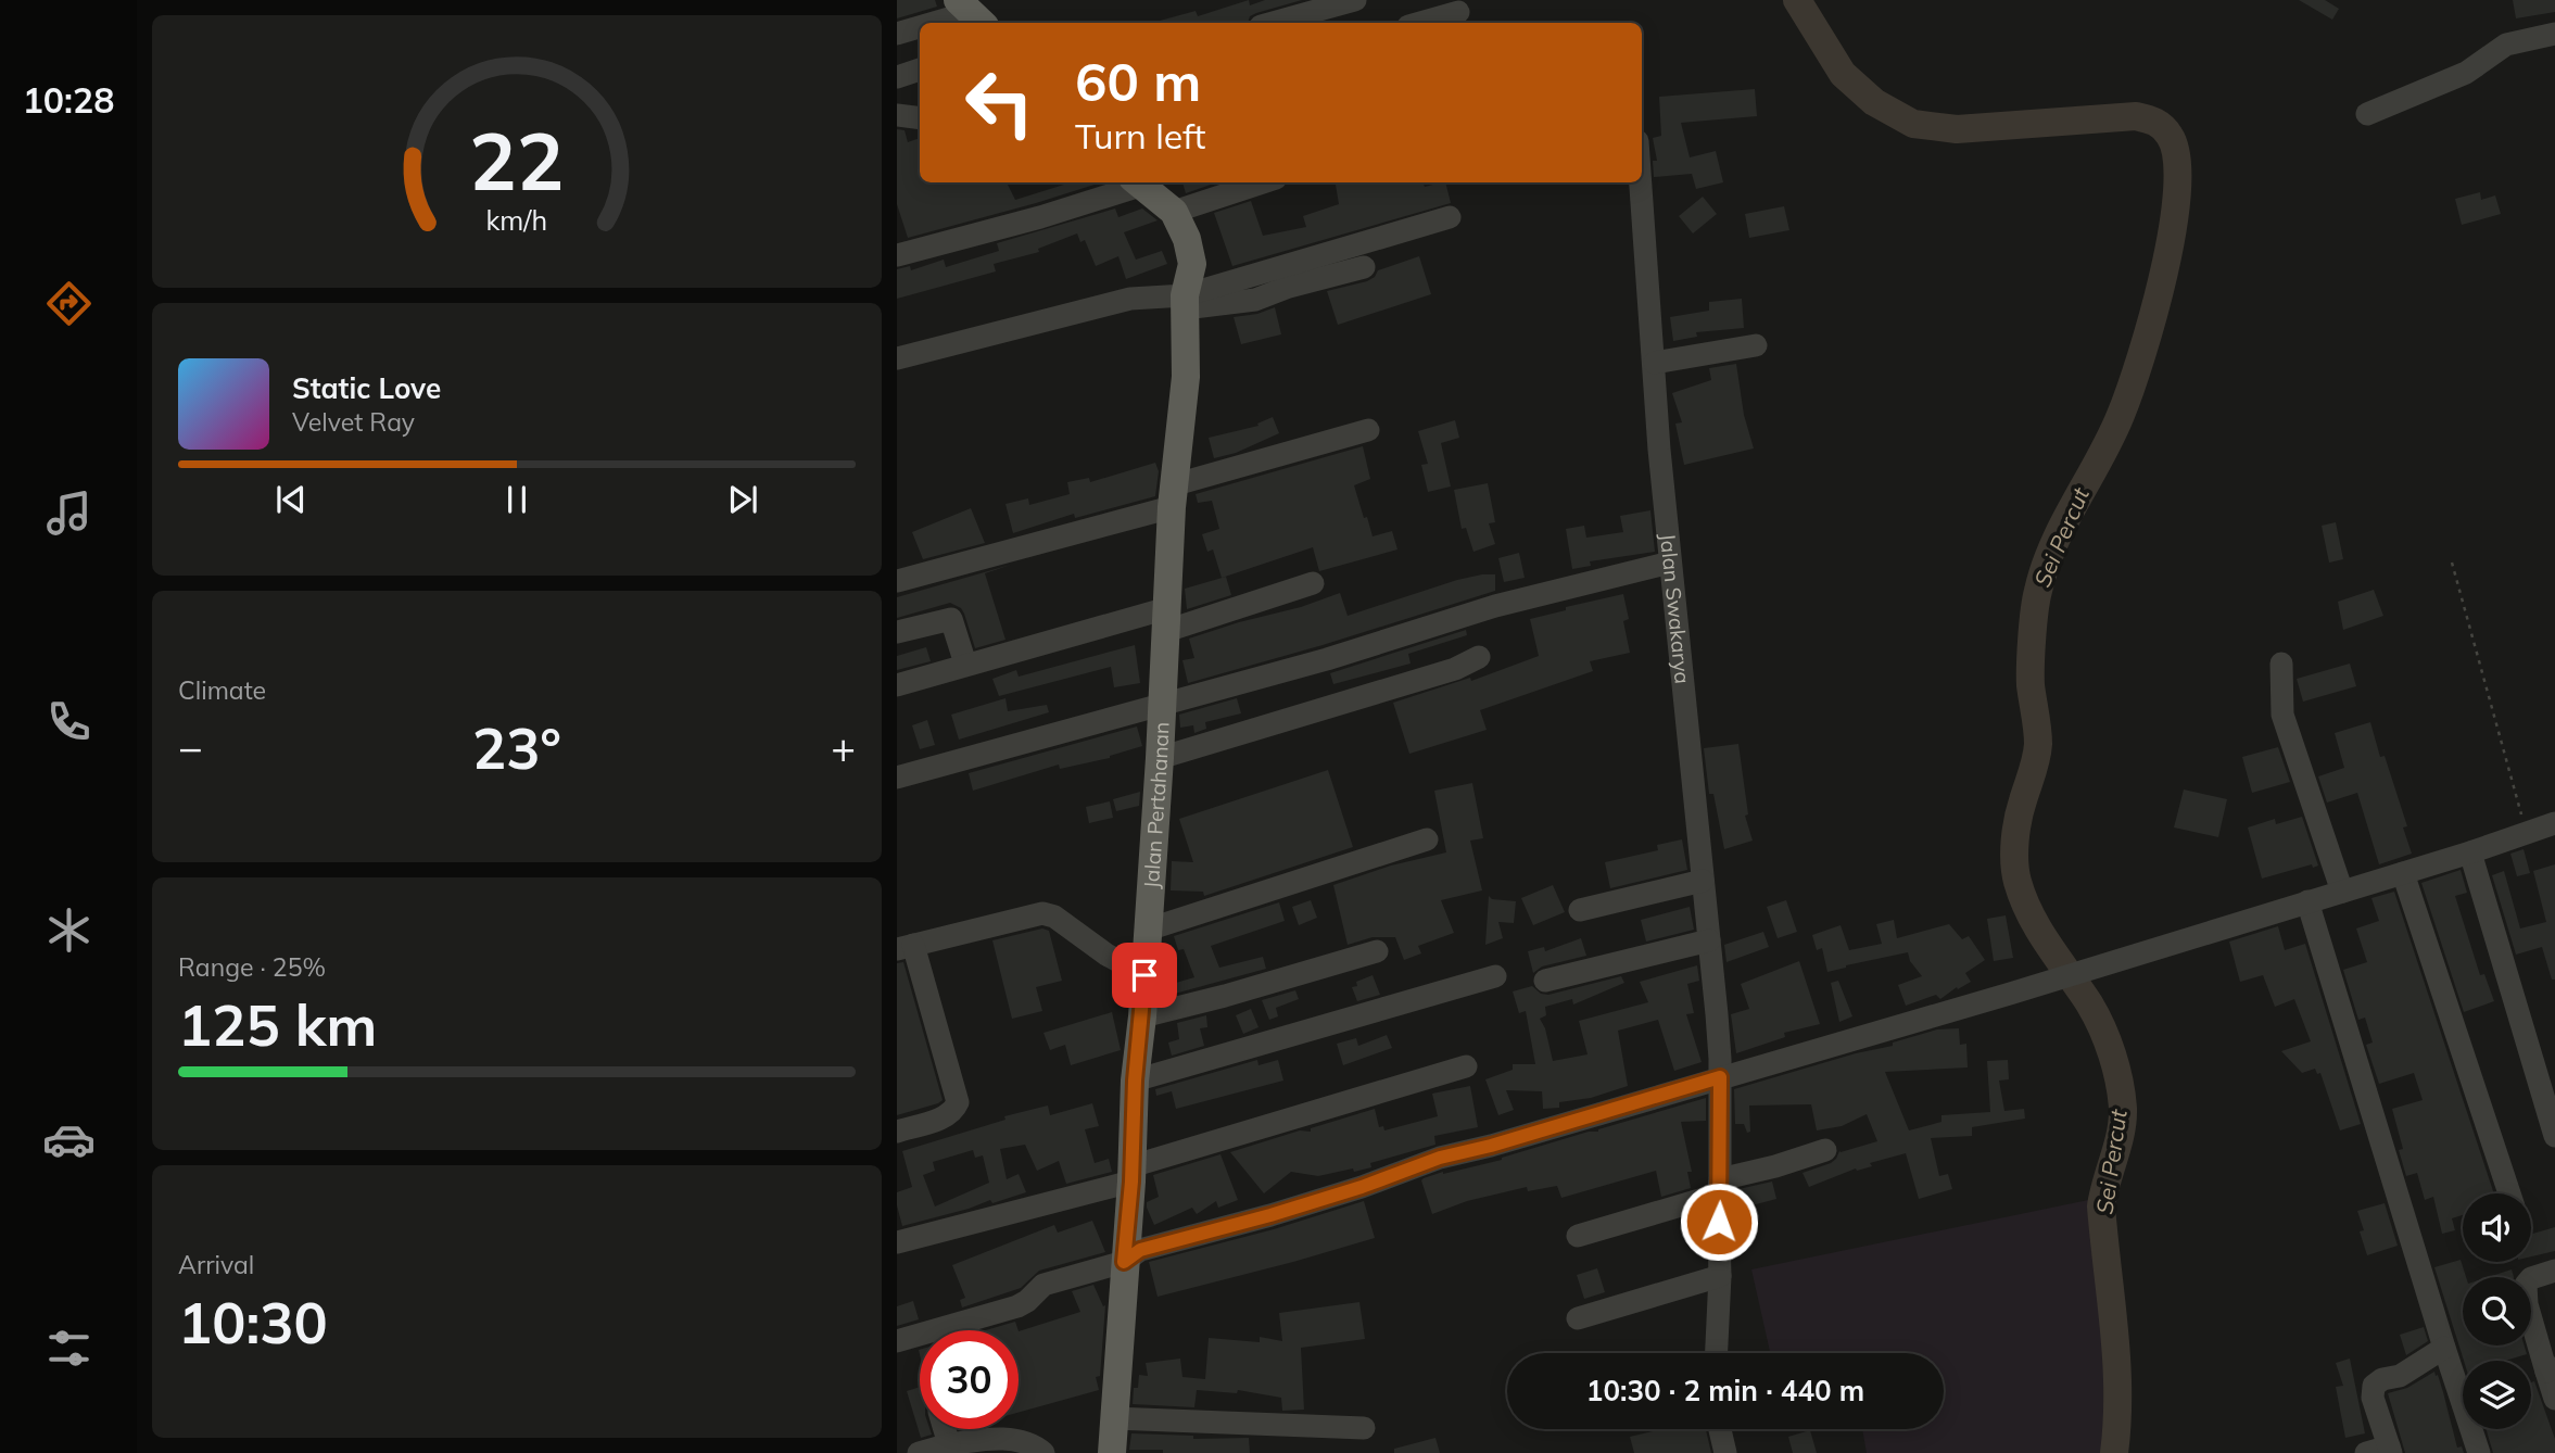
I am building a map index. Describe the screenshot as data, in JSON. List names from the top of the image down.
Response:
{
  "streets": {
    "main road": ["Jalan Pertahanan"],
    "street": ["Jalan Swakarya"]
  },
  "water": ["Sei Percut"],
  "page": {
    "tabs": "10:28",
    "turn": ["60 m", "Turn left"],
    "song": ["Static Love", "Velvet Ray"],
    "tile": [
      "Climate",
      ["Range · 25%", "125 km"],
      ["Arrival", "10:30"]
    ],
    "heat": ["−", "23°", "+"],
    "limit": "30",
    "trip": "10:30 · 2 min · 440 m",
    "gauge": ["22", "km/h"]
  }
}
